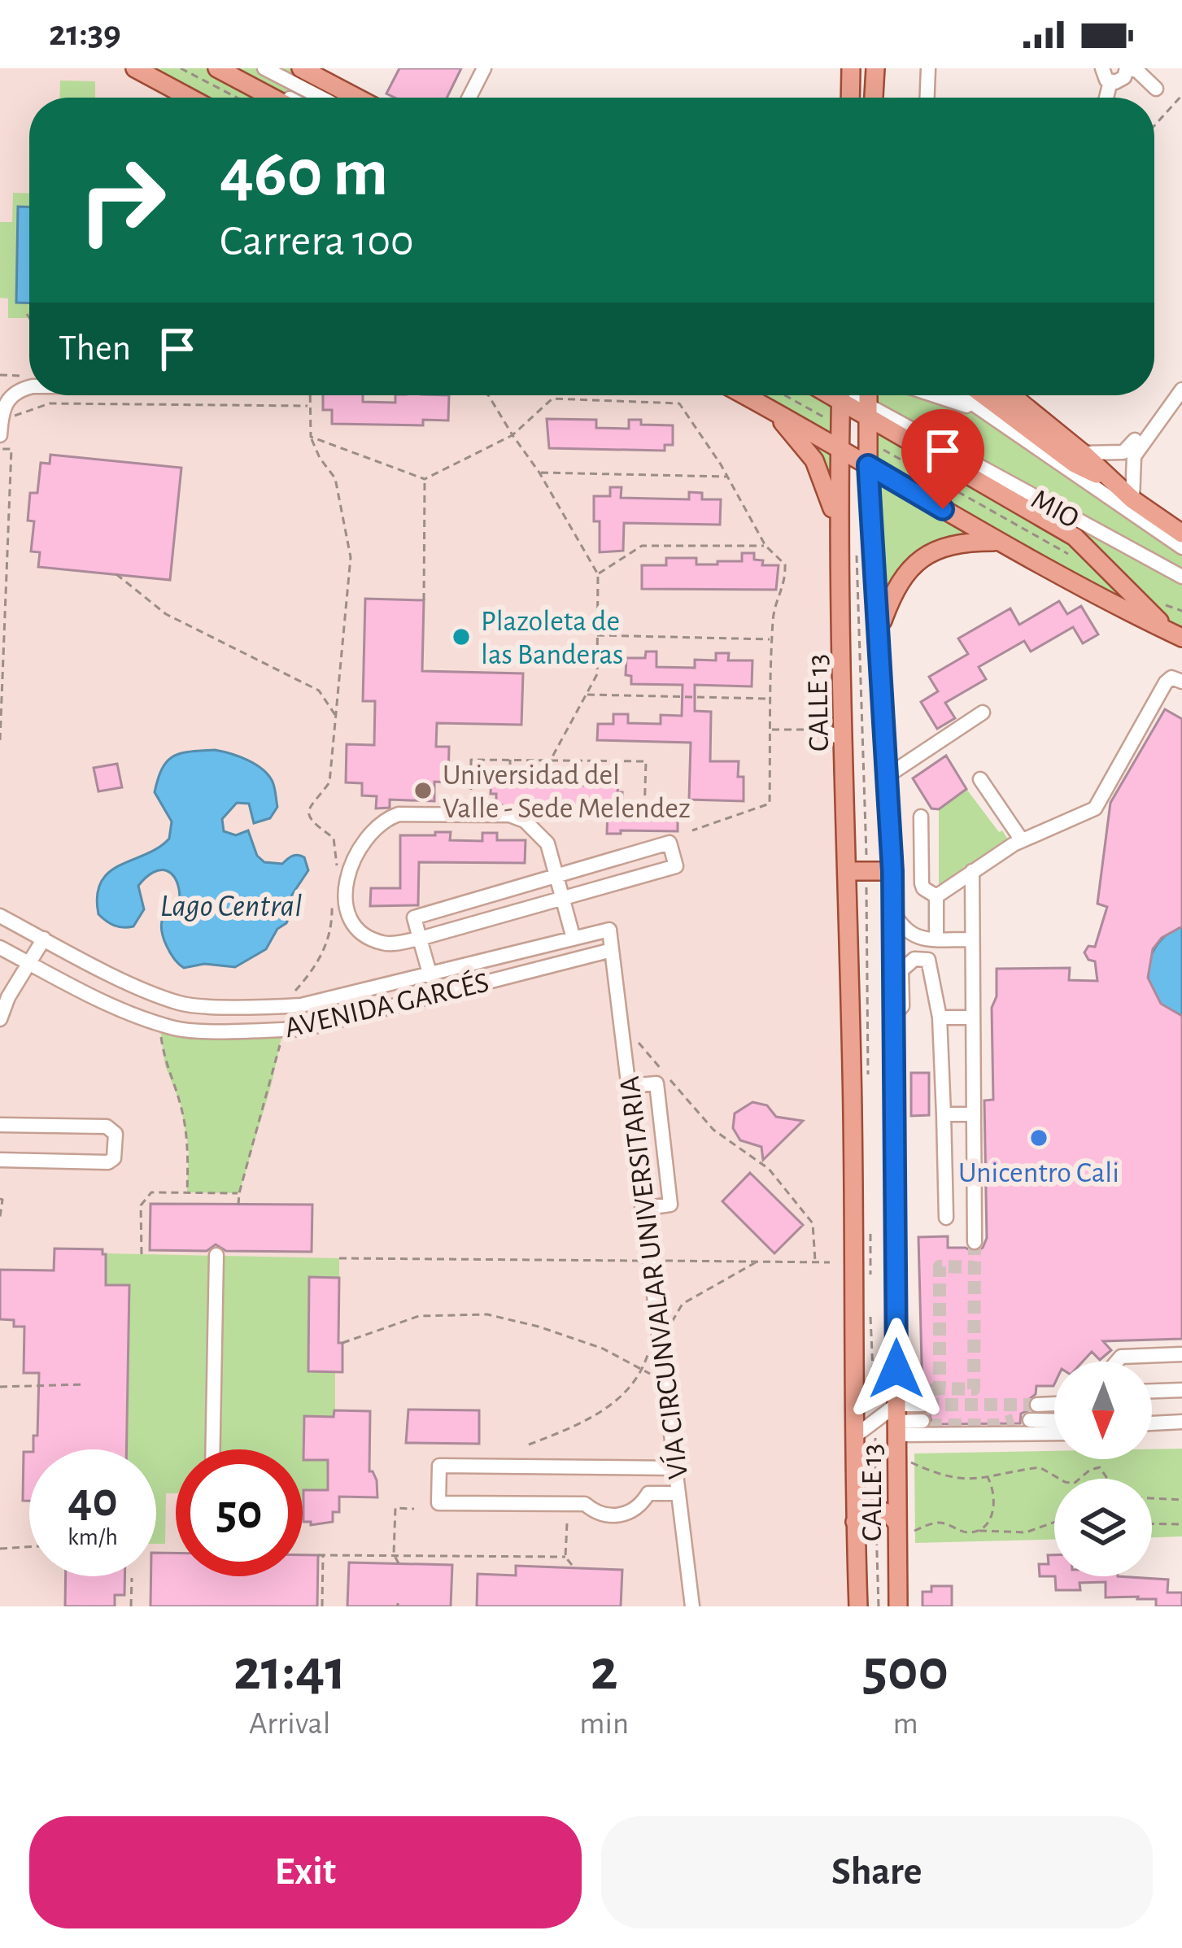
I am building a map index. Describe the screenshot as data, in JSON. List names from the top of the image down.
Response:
{
  "streets": {
    "main road": ["CALLE 13"],
    "street": ["MIO", "AVENIDA GARCÉS", "VÍA CIRCUNVALAR UNIVERSITARIA"]
  },
  "crossings": [
    ["MIO", "CALLE 13"],
    ["AVENIDA GARCÉS", "VÍA CIRCUNVALAR UNIVERSITARIA"]
  ],
  "water": ["Lago Central"],
  "places": ["Plazoleta de las Banderas", "Universidad del Valle - Sede Melendez", "Unicentro Cali"],
  "north": "bottom",
  "page": {
    "status": "21:39",
    "turn": ["460 m", "Carrera 100"],
    "then": "Then",
    "speed": "40 km/h",
    "limit": "50",
    "eta": [
      "21:41",
      "Arrival",
      "2",
      "min",
      "500",
      "m"
    ],
    "buttons": ["Exit", "Share"]
  }
}
